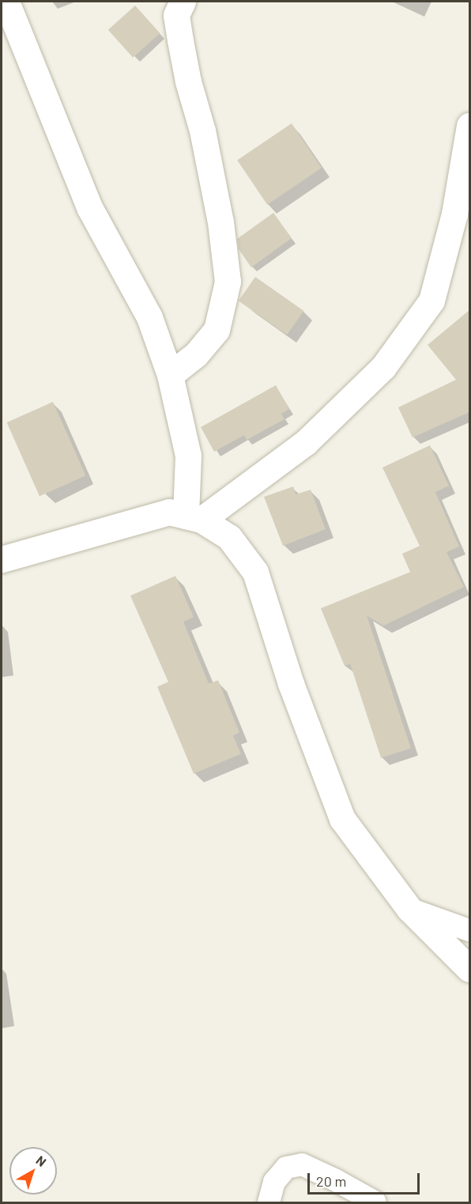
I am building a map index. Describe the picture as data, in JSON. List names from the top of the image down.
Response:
{
  "scale_bar": "20 m",
  "north": "top right"
}
